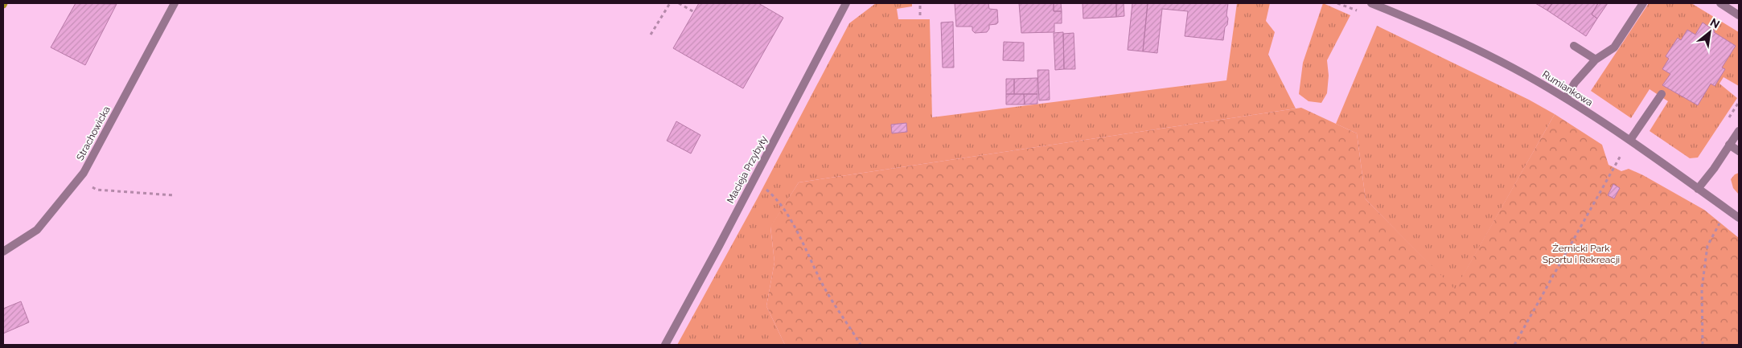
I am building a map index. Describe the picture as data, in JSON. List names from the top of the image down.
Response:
{
  "streets": {
    "street": ["Rumiankowa", "Strachowicka", "Macieja Przybyły"]
  },
  "parks": ["Żernicki Park Sportu i Rekreacji"],
  "north": "top right"
}
